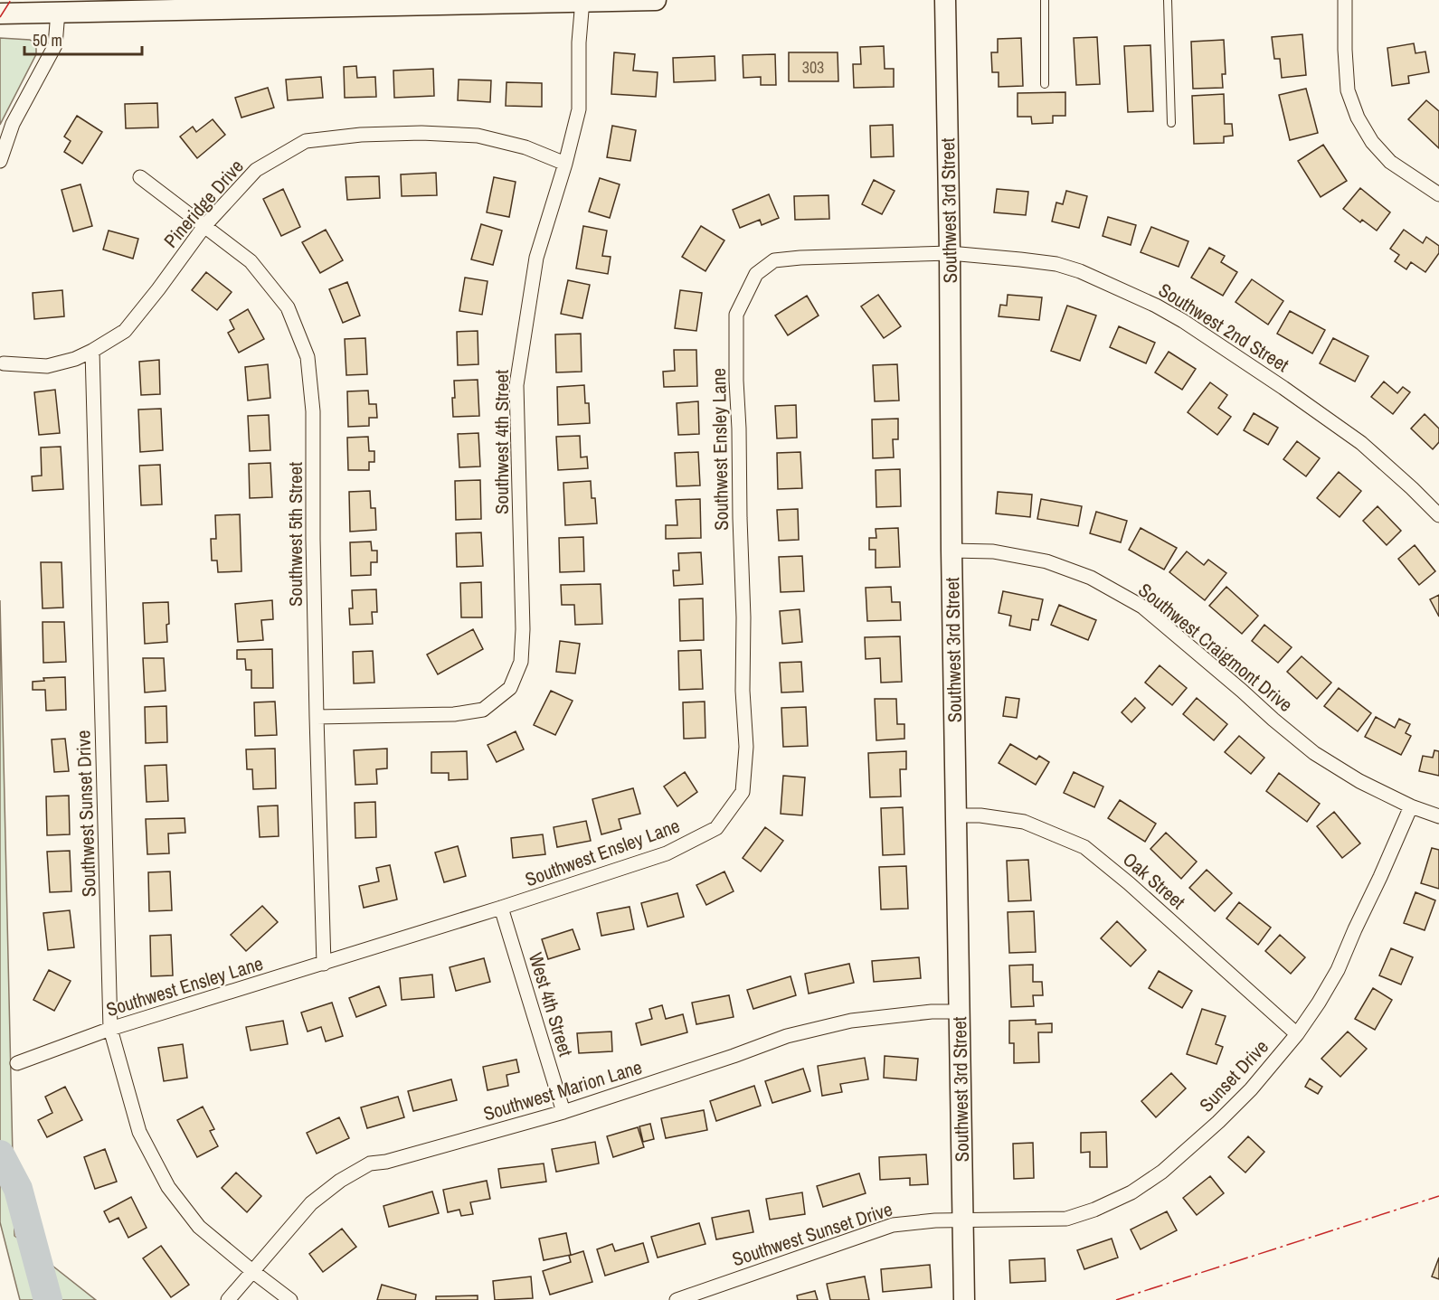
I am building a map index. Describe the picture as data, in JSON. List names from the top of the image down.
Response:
{
  "streets": {
    "main road": ["Southwest 3rd Street"],
    "street": [
      "Pineridge Drive",
      "Southwest 2nd Street",
      "Southwest 4th Street",
      "Southwest Ensley Lane",
      "Southwest 5th Street",
      "Southwest Craigmont Drive",
      "Southwest Sunset Drive",
      "Oak Street",
      "West 4th Street",
      "Sunset Drive",
      "Southwest Marion Lane"
    ]
  },
  "crossings": [
    ["Pineridge Drive", "Southwest 4th Street"],
    ["Pineridge Drive", "Southwest 5th Street"],
    ["Pineridge Drive", "Southwest Sunset Drive"],
    ["Southwest 3rd Street", "Southwest 2nd Street"],
    ["Southwest 3rd Street", "Southwest Ensley Lane"],
    ["Southwest 3rd Street", "Southwest Craigmont Drive"],
    ["Southwest 3rd Street", "Southwest Sunset Drive"],
    ["Southwest 3rd Street", "Oak Street"],
    ["Southwest 3rd Street", "Sunset Drive"],
    ["Southwest 3rd Street", "Southwest Marion Lane"],
    ["Southwest 2nd Street", "Southwest Ensley Lane"],
    ["Southwest 4th Street", "Southwest 5th Street"],
    ["Southwest Ensley Lane", "Southwest 5th Street"],
    ["Southwest Ensley Lane", "Southwest Sunset Drive"],
    ["Southwest Ensley Lane", "West 4th Street"],
    ["Southwest Craigmont Drive", "Sunset Drive"],
    ["Southwest Sunset Drive", "Sunset Drive"],
    ["Southwest Sunset Drive", "Southwest Marion Lane"],
    ["Oak Street", "Sunset Drive"],
    ["West 4th Street", "Southwest Marion Lane"]
  ],
  "house_numbers": ["303"],
  "scale_bar": "50 m"
}
